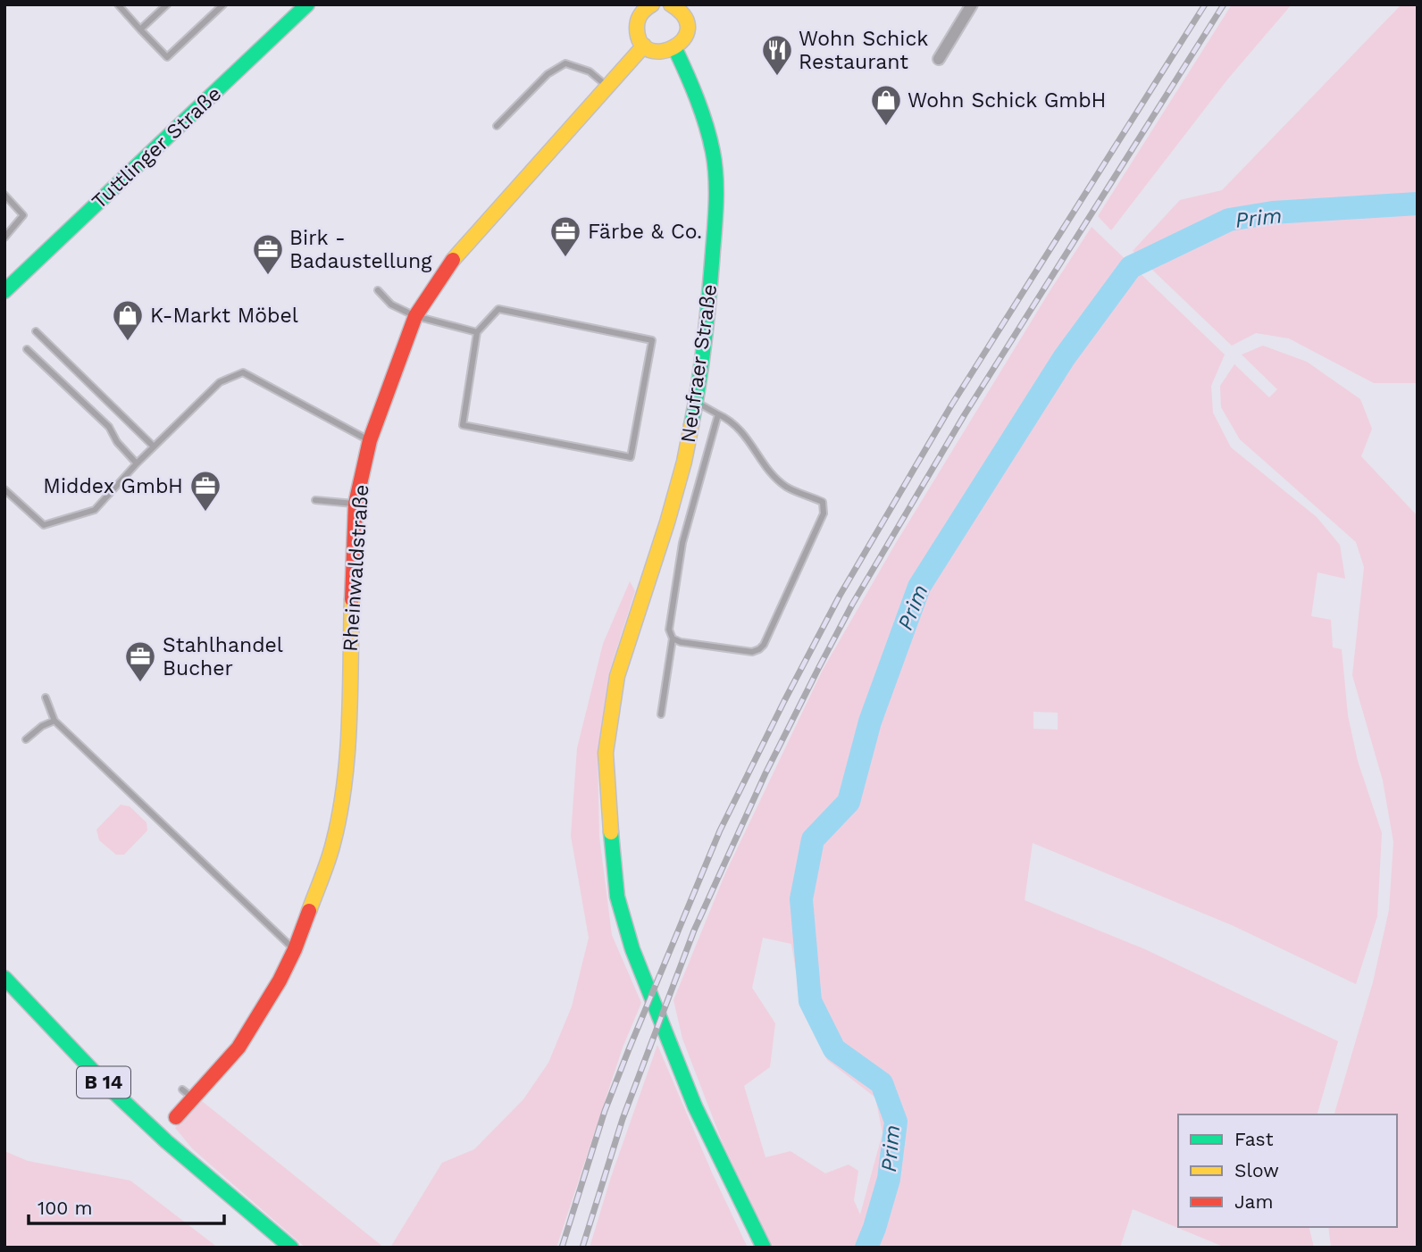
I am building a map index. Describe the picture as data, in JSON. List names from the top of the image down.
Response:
{
  "streets": {
    "street": [
      "Tuttlinger Straße",
      "Neufraer Straße",
      "Rheinwaldstraße",
      "B 14"
    ]
  },
  "water": ["Prim"],
  "places": {
    "restaurant": ["Wohn Schick Restaurant"],
    "shop": ["Wohn Schick GmbH", "K-Markt Möbel"],
    "office": [
      "Färbe & Co.",
      "Birk - Badaustellung",
      "Middex GmbH",
      "Stahlhandel Bucher"
    ]
  },
  "legend": ["Fast", "Slow", "Jam"],
  "scale_bar": "100 m"
}
